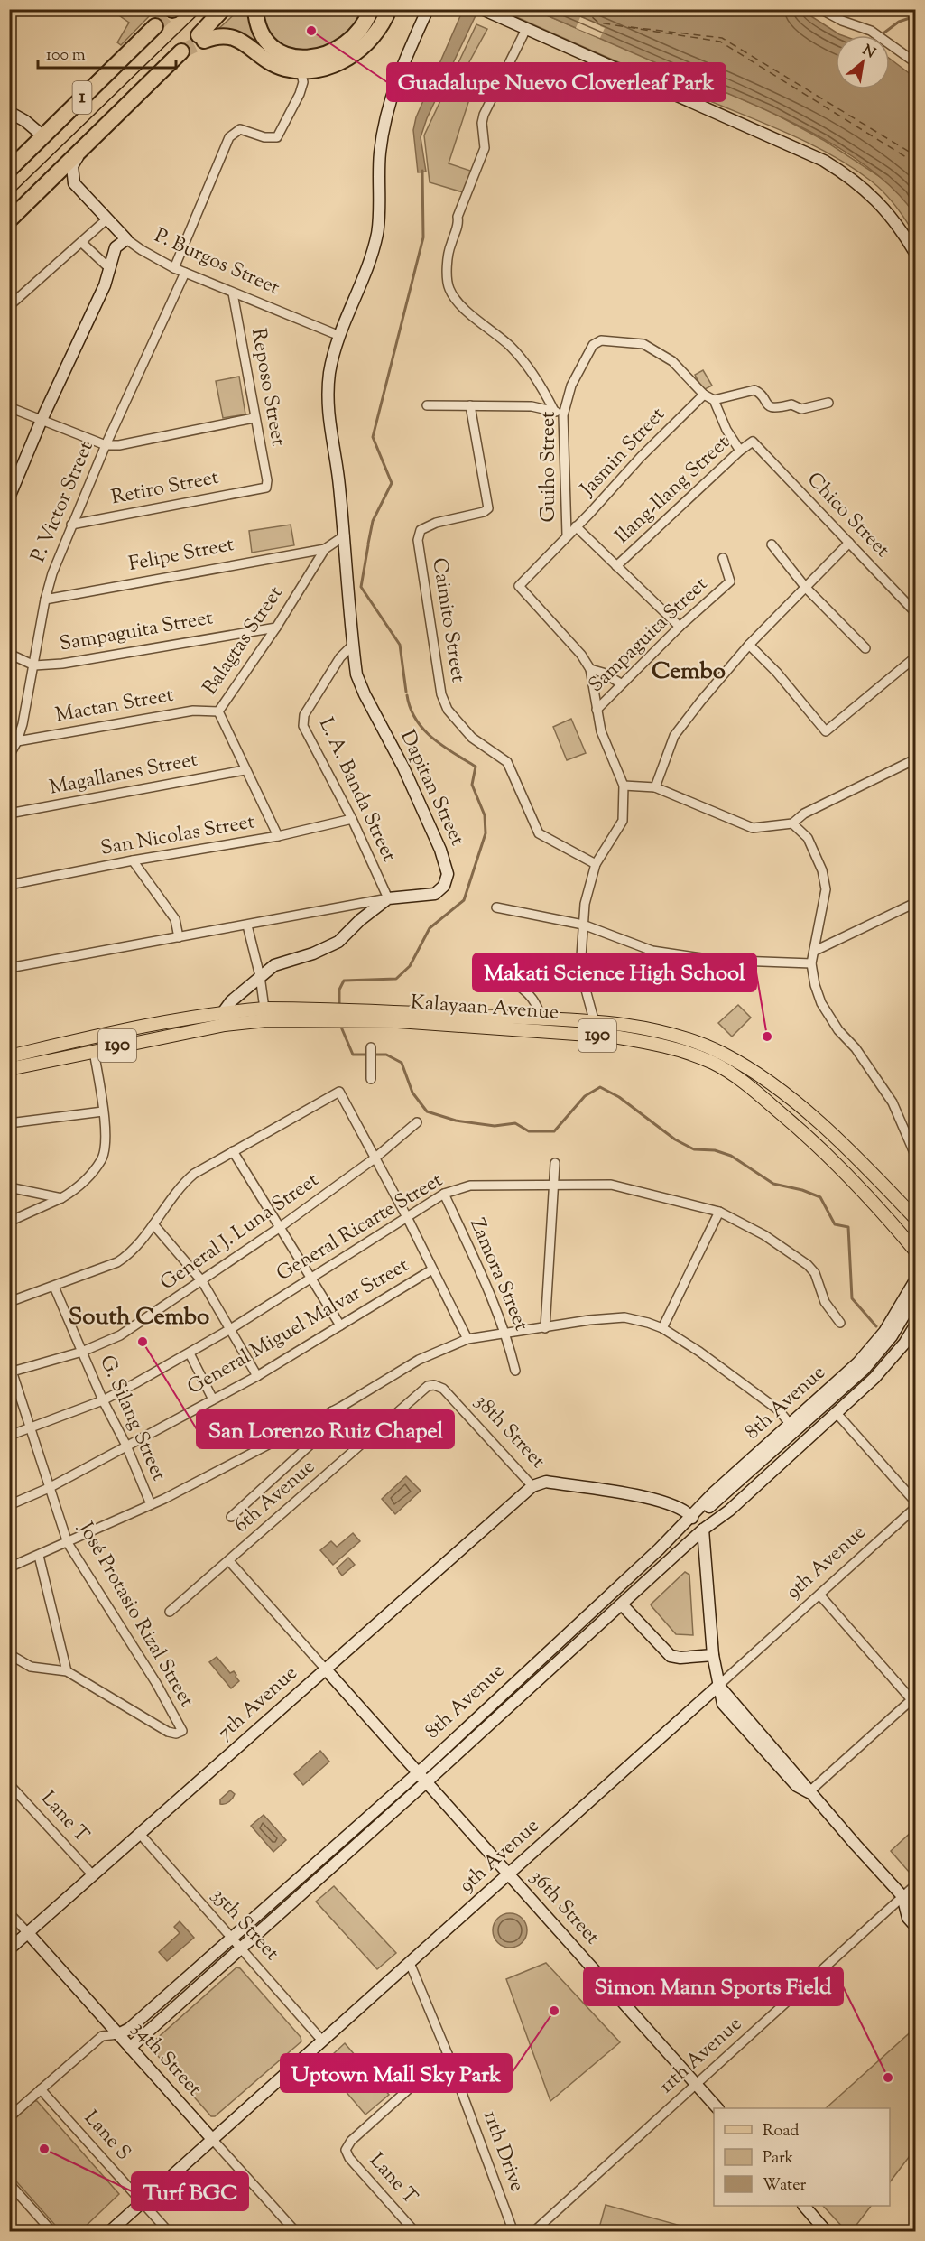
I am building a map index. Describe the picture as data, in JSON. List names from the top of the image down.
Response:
{
  "streets": {
    "highway": ["1"],
    "main road": ["Kalayaan Avenue", "190"],
    "street": [
      "P. Burgos Street",
      "Reposo Street",
      "Jasmin Street",
      "Guiho Street",
      "Retiro Street",
      "Ilang-Ilang Street",
      "P. Victor Street",
      "Chico Street",
      "Felipe Street",
      "Caimito Street",
      "Sampaguita Street",
      "Balagtas Street",
      "Mactan Street",
      "Magallanes Street",
      "Dapitan Street",
      "L. A. Banda Street",
      "San Nicolas Street",
      "General Ricarte Street",
      "General J. Luna Street",
      "Zamora Street",
      "General Miguel Malvar Street",
      "8th Avenue",
      "G. Silang Street",
      "38th Street",
      "6th Avenue",
      "9th Avenue",
      "José Protasio Rizal Street",
      "7th Avenue",
      "Lane T",
      "36th Street",
      "35th Street",
      "11th Avenue",
      "34th Street",
      "Lane S",
      "11th Drive"
    ]
  },
  "crossings": [
    ["1", "P. Burgos Street"],
    ["P. Burgos Street", "Reposo Street"],
    ["P. Burgos Street", "P. Victor Street"],
    ["P. Burgos Street", "Dapitan Street"],
    ["Reposo Street", "Retiro Street"],
    ["Jasmin Street", "Guiho Street"],
    ["Retiro Street", "P. Victor Street"],
    ["Ilang-Ilang Street", "Chico Street"],
    ["P. Victor Street", "Felipe Street"],
    ["P. Victor Street", "Sampaguita Street"],
    ["P. Victor Street", "Mactan Street"],
    ["Felipe Street", "Balagtas Street"],
    ["Sampaguita Street", "Balagtas Street"],
    ["Balagtas Street", "Mactan Street"],
    ["Balagtas Street", "Magallanes Street"],
    ["Balagtas Street", "Dapitan Street"],
    ["Balagtas Street", "San Nicolas Street"],
    ["Dapitan Street", "L. A. Banda Street"],
    ["L. A. Banda Street", "San Nicolas Street"],
    ["General Ricarte Street", "Zamora Street"],
    ["General Ricarte Street", "G. Silang Street"],
    ["General Ricarte Street", "José Protasio Rizal Street"],
    ["General J. Luna Street", "G. Silang Street"],
    ["General J. Luna Street", "José Protasio Rizal Street"],
    ["General Miguel Malvar Street", "G. Silang Street"],
    ["General Miguel Malvar Street", "José Protasio Rizal Street"],
    ["8th Avenue", "38th Street"],
    ["8th Avenue", "36th Street"],
    ["8th Avenue", "35th Street"],
    ["8th Avenue", "34th Street"],
    ["8th Avenue", "Lane S"],
    ["38th Street", "6th Avenue"],
    ["38th Street", "7th Avenue"],
    ["6th Avenue", "36th Street"],
    ["9th Avenue", "36th Street"],
    ["9th Avenue", "35th Street"],
    ["9th Avenue", "34th Street"],
    ["9th Avenue", "Lane S"],
    ["9th Avenue", "11th Drive"],
    ["7th Avenue", "Lane T"],
    ["7th Avenue", "36th Street"],
    ["7th Avenue", "35th Street"],
    ["7th Avenue", "34th Street"],
    ["Lane T", "11th Drive"],
    ["36th Street", "11th Avenue"]
  ],
  "districts": ["Cembo", "South Cembo"],
  "places": [
    "Guadalupe Nuevo Cloverleaf Park",
    "Makati Science High School",
    "San Lorenzo Ruiz Chapel",
    "Uptown Mall Sky Park",
    "Simon Mann Sports Field",
    "Turf BGC"
  ],
  "legend": ["Road", "Park", "Water"],
  "scale_bar": "100 m",
  "north": "top right"
}
